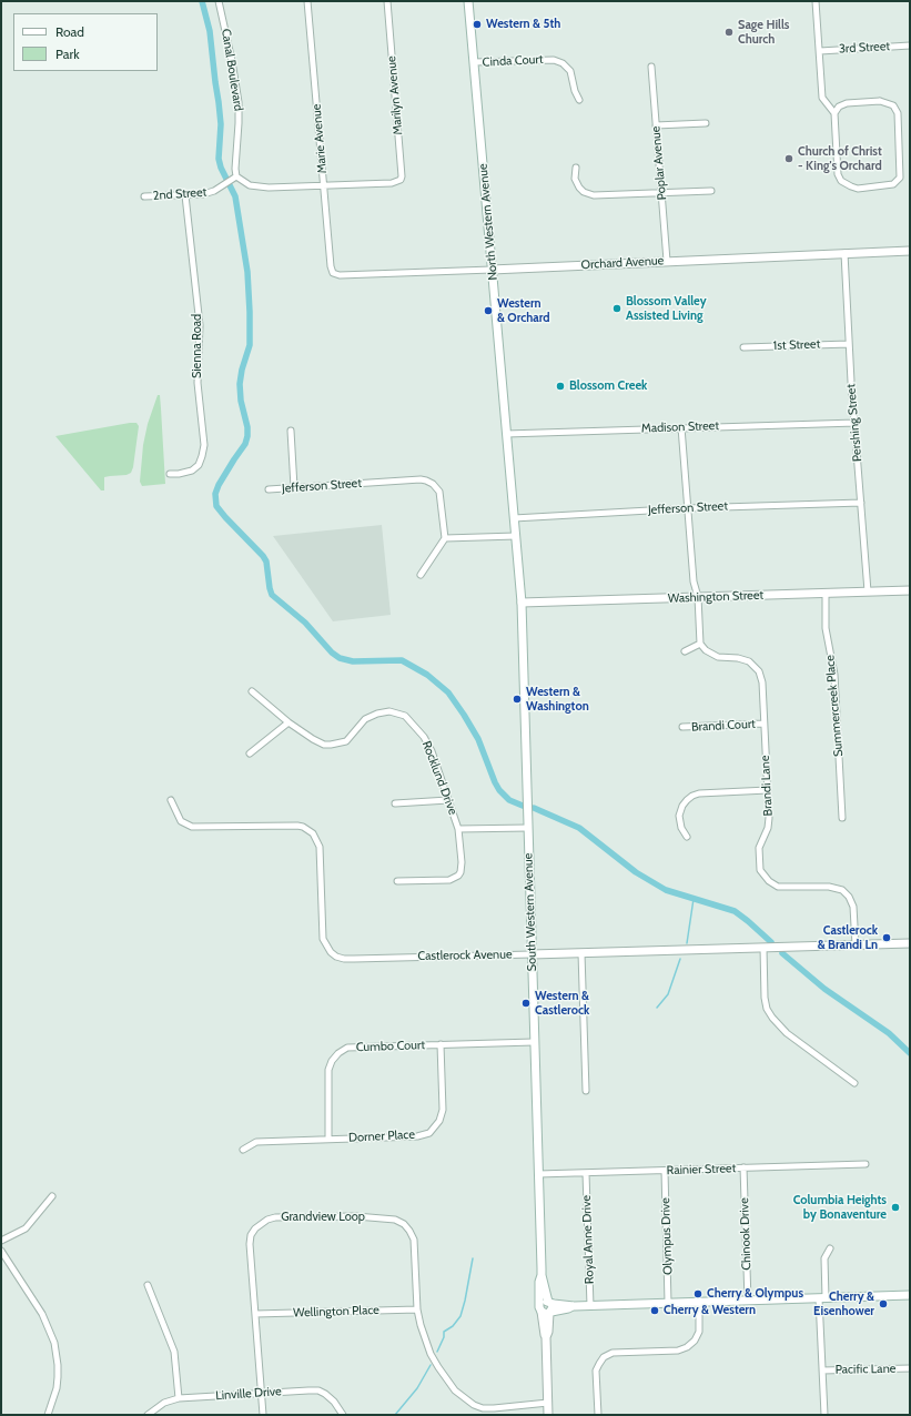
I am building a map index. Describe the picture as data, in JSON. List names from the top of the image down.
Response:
{
  "streets": {
    "main road": [
      "North Western Avenue",
      "Orchard Avenue",
      "Washington Street",
      "South Western Avenue",
      "Castlerock Avenue"
    ],
    "street": [
      "3rd Street",
      "Cinda Court",
      "Canal Boulevard",
      "Marilyn Avenue",
      "Marie Avenue",
      "Poplar Avenue",
      "2nd Street",
      "1st Street",
      "Sienna Road",
      "Pershing Street",
      "Madison Street",
      "Jefferson Street",
      "Summercreek Place",
      "Brandi Court",
      "Rocklund Drive",
      "Brandi Lane",
      "Cumbo Court",
      "Dorner Place",
      "Rainier Street",
      "Grandview Loop",
      "Chinook Drive",
      "Olympus Drive",
      "Royal Anne Drive",
      "Wellington Place",
      "Pacific Lane",
      "Linville Drive"
    ]
  },
  "crossings": [
    ["Cinda Court", "North Western Avenue"],
    ["Canal Boulevard", "2nd Street"],
    ["Marilyn Avenue", "Marie Avenue"],
    ["Marie Avenue", "Orchard Avenue"],
    ["Poplar Avenue", "Orchard Avenue"],
    ["2nd Street", "Sienna Road"],
    ["North Western Avenue", "Orchard Avenue"],
    ["North Western Avenue", "Madison Street"],
    ["North Western Avenue", "Jefferson Street"],
    ["North Western Avenue", "Washington Street"],
    ["North Western Avenue", "South Western Avenue"],
    ["Orchard Avenue", "Pershing Street"],
    ["1st Street", "Pershing Street"],
    ["Pershing Street", "Madison Street"],
    ["Pershing Street", "Jefferson Street"],
    ["Pershing Street", "Washington Street"],
    ["Washington Street", "Summercreek Place"],
    ["Washington Street", "South Western Avenue"],
    ["Brandi Court", "Brandi Lane"],
    ["Rocklund Drive", "South Western Avenue"],
    ["Brandi Lane", "Castlerock Avenue"],
    ["South Western Avenue", "Castlerock Avenue"],
    ["South Western Avenue", "Cumbo Court"],
    ["South Western Avenue", "Rainier Street"],
    ["South Western Avenue", "Grandview Loop"],
    ["Cumbo Court", "Dorner Place"],
    ["Rainier Street", "Chinook Drive"],
    ["Rainier Street", "Olympus Drive"],
    ["Rainier Street", "Royal Anne Drive"],
    ["Grandview Loop", "Wellington Place"],
    ["Grandview Loop", "Linville Drive"]
  ],
  "places": [
    "Western & 5th",
    "Sage Hills Church",
    "Church of Christ - King's Orchard",
    "Blossom Valley Assisted Living",
    "Western & Orchard",
    "Blossom Creek",
    "Western & Washington",
    "Castlerock & Brandi Ln",
    "Western & Castlerock",
    "Columbia Heights by Bonaventure",
    "Cherry & Olympus",
    "Cherry & Eisenhower",
    "Cherry & Western"
  ],
  "legend": ["Road", "Park"]
}
